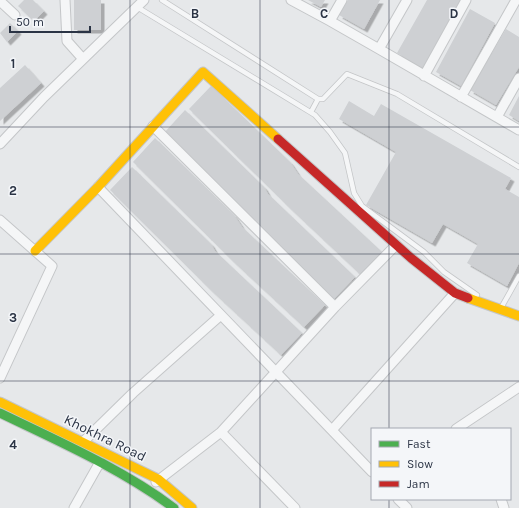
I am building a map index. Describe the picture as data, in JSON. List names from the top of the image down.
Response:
{
  "streets": {
    "street": ["Khokhra Road"]
  },
  "legend": ["Fast", "Slow", "Jam"],
  "scale_bar": "50 m",
  "grid": {
    "columns": ["B", "C", "D"],
    "rows": [
      "1",
      "2",
      "3",
      "4"
    ]
  }
}
